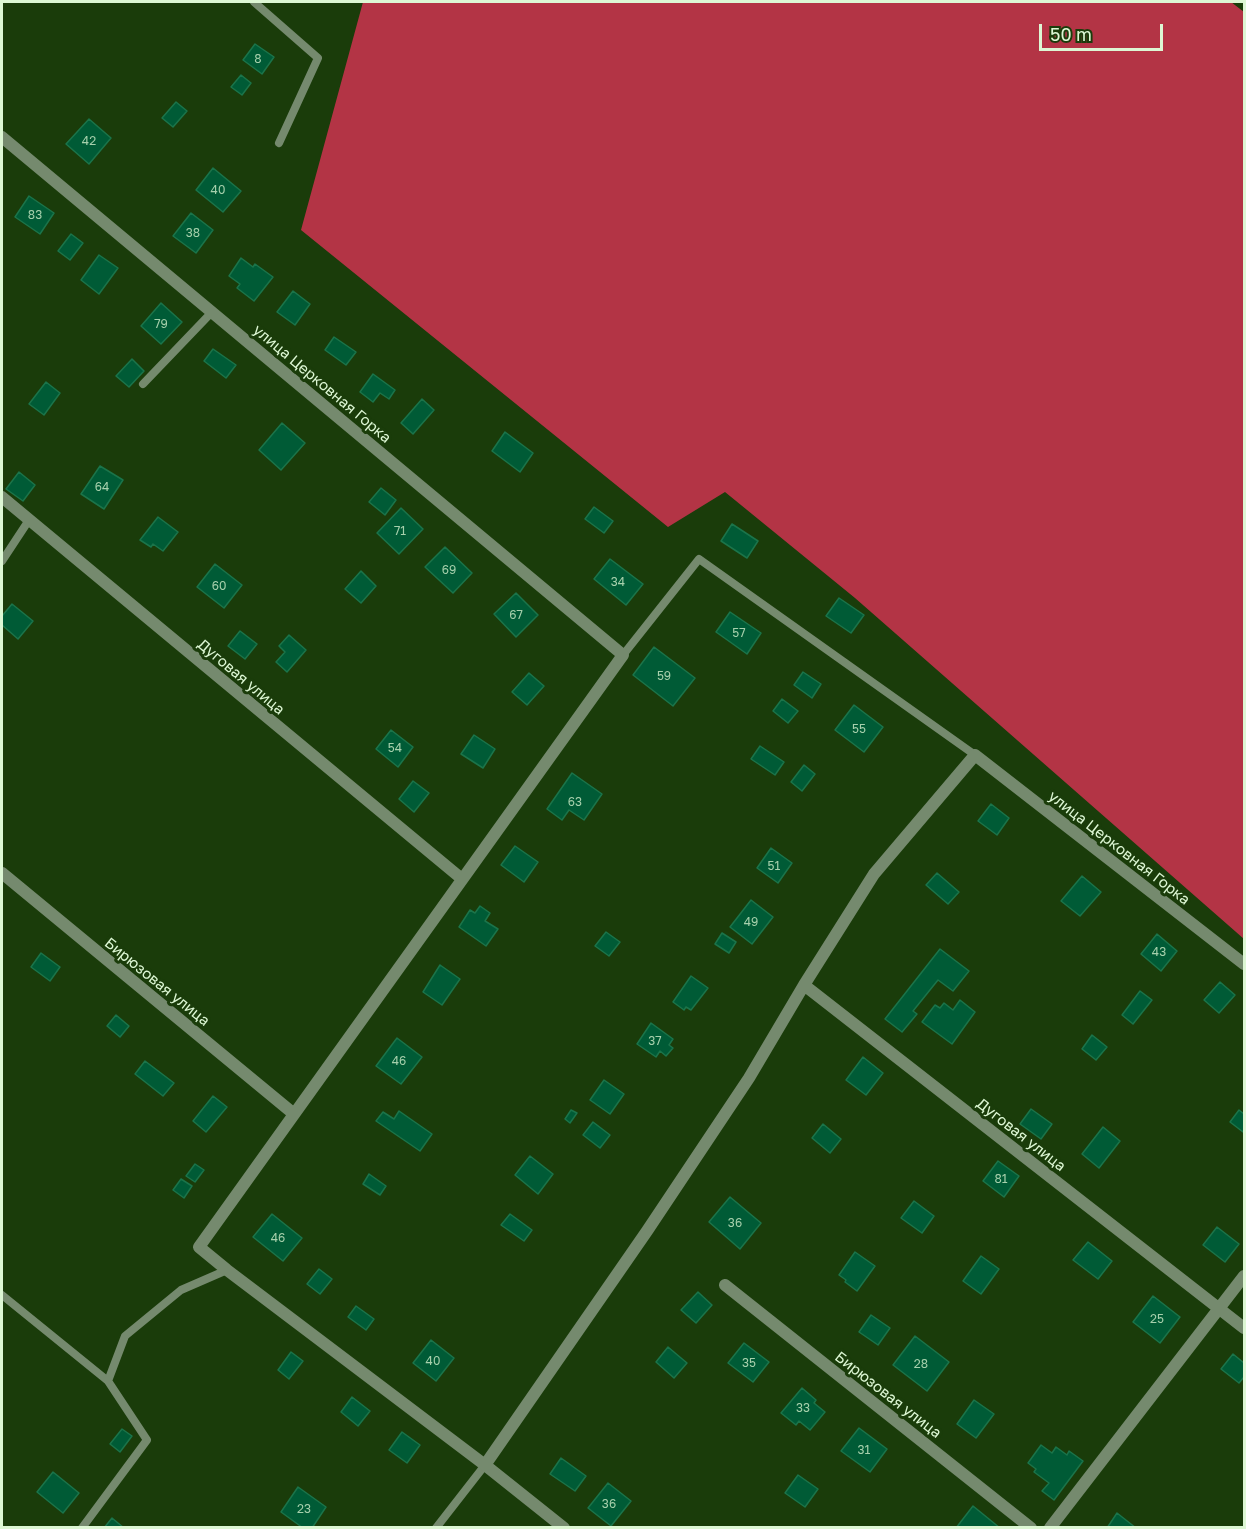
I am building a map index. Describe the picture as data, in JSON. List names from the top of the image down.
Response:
{
  "streets": {
    "street": ["улица Церковная Горка", "Дуговая улица", "Бирюзовая улица"]
  },
  "house_numbers": [
    "8",
    "42",
    "40",
    "83",
    "38",
    "79",
    "64",
    "71",
    "69",
    "34",
    "60",
    "67",
    "57",
    "59",
    "55",
    "54",
    "63",
    "51",
    "49",
    "43",
    "37",
    "46",
    "81",
    "36",
    "46",
    "25",
    "40",
    "35",
    "28",
    "33",
    "31",
    "36",
    "23"
  ],
  "scale_bar": "50 m"
}
